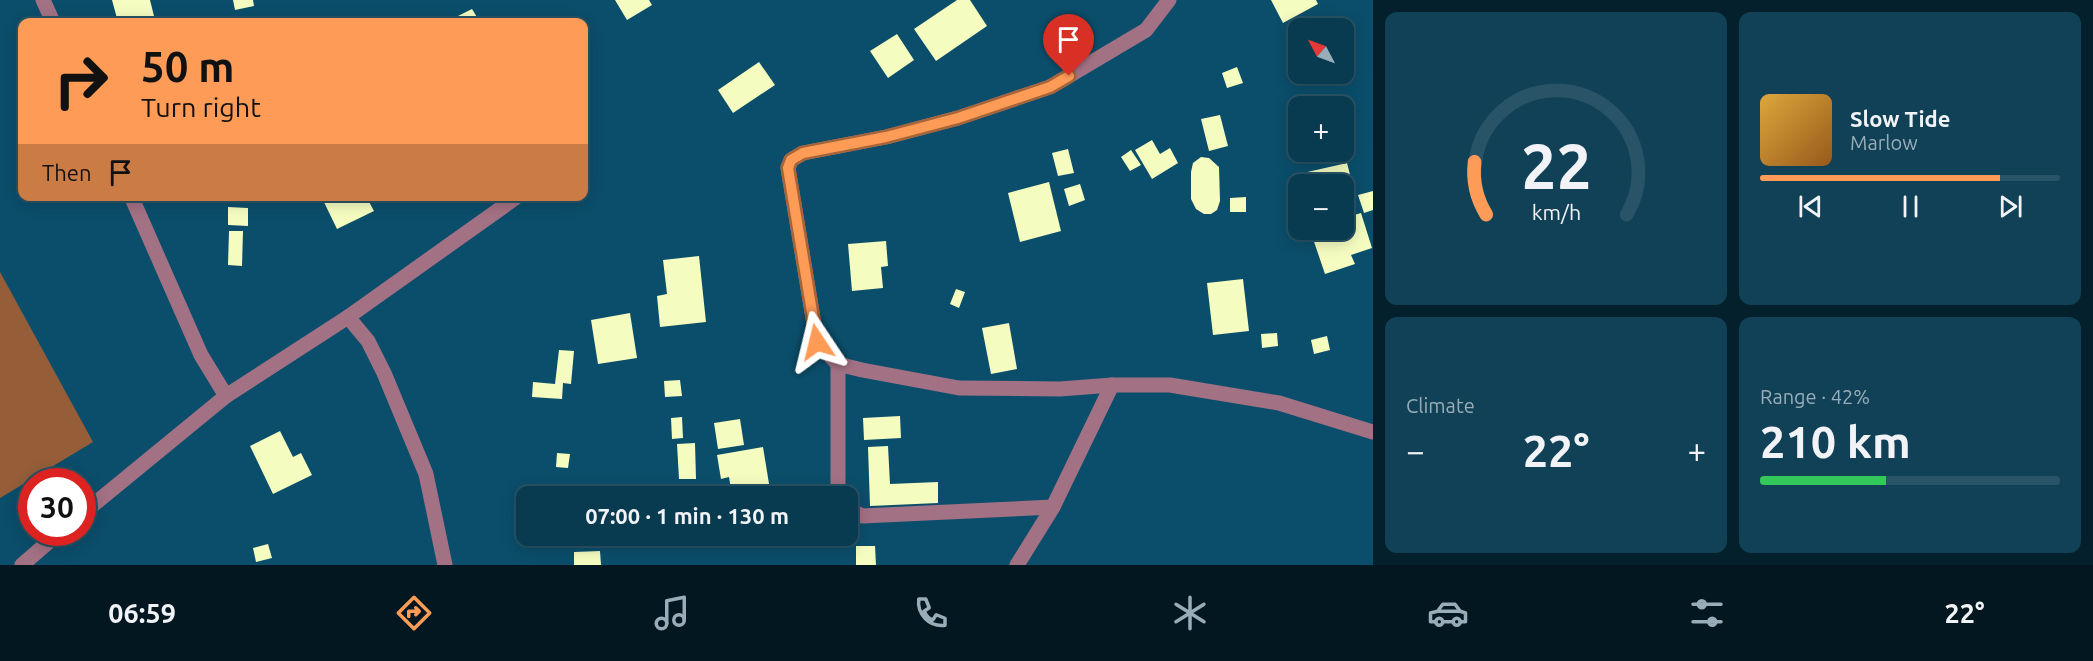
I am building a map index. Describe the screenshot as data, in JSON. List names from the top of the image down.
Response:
{
  "north": "top left",
  "page": {
    "map_buttons": ["+", "−"],
    "turn": ["50 m", "Turn right"],
    "song": ["Slow Tide", "Marlow"],
    "then": "Then",
    "tile": [
      "Climate",
      ["Range · 42%", "210 km"]
    ],
    "heat": ["−", "22°", "+"],
    "limit": "30",
    "trip": "07:00 · 1 min · 130 m",
    "tabs": ["06:59", "22°"],
    "gauge": ["22", "km/h"]
  }
}
